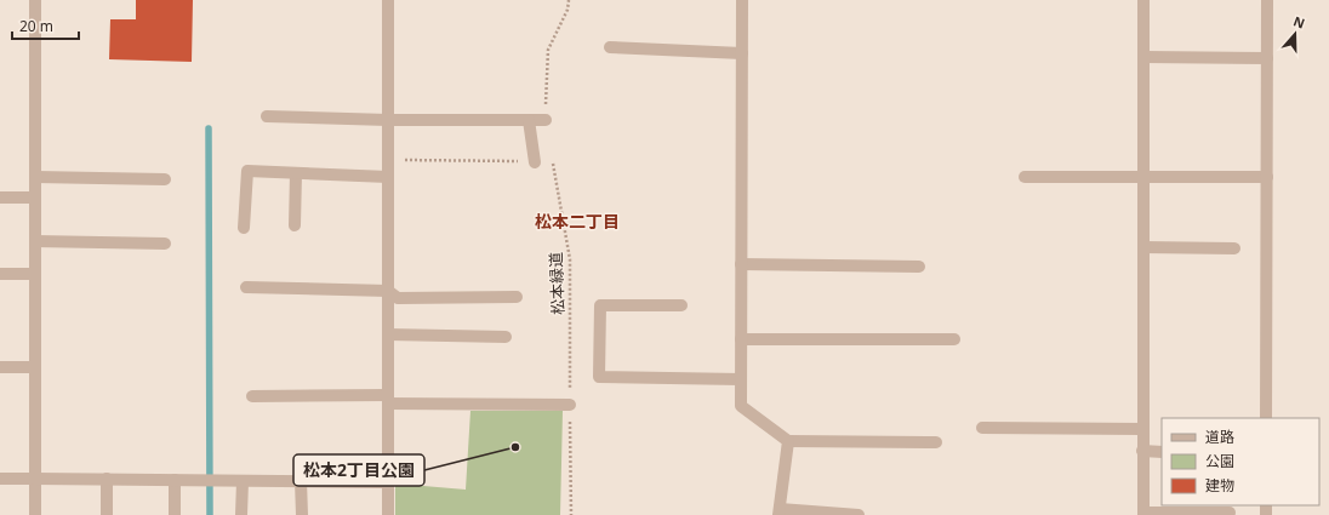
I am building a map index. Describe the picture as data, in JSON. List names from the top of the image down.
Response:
{
  "streets": {
    "path": ["松本緑道"]
  },
  "districts": ["松本二丁目"],
  "places": ["松本2丁目公園"],
  "legend": ["道路", "公園", "建物"],
  "scale_bar": "20 m",
  "north": "top"
}
